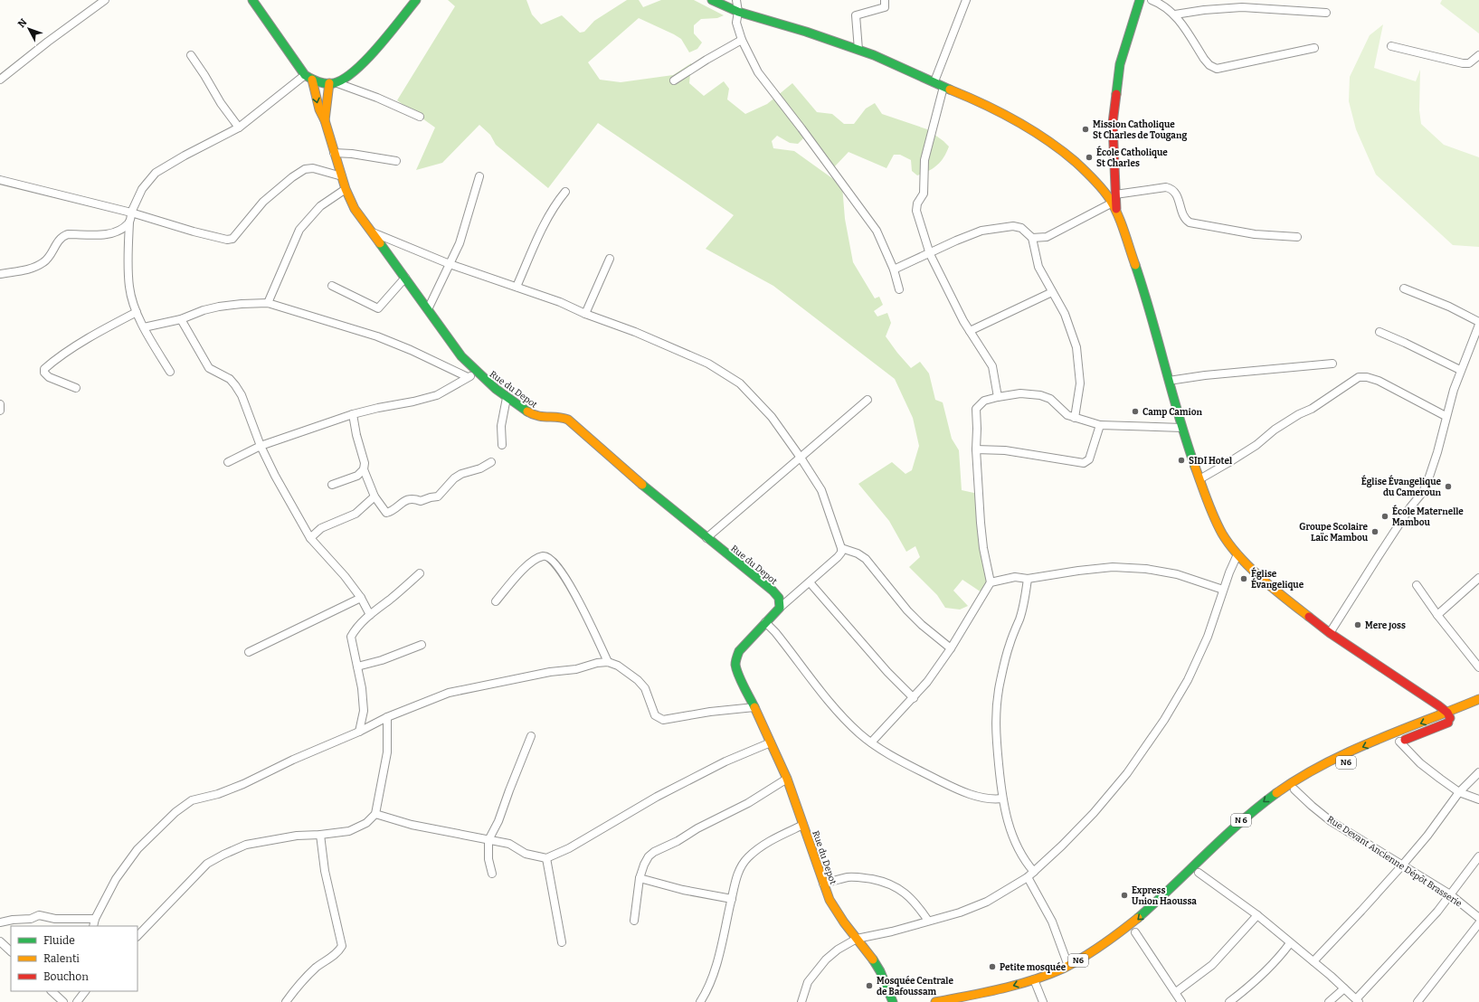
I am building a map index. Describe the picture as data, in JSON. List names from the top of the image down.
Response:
{
  "streets": {
    "main road": ["Rue du Depot", "N6", "N 6"],
    "street": ["Rue Devant Ancienne Dépôt Brasserie"]
  },
  "crossings": [
    ["N6", "N 6"],
    ["N6", "Rue Devant Ancienne Dépôt Brasserie"],
    ["N 6", "Rue Devant Ancienne Dépôt Brasserie"]
  ],
  "places": [
    "Mission Catholique St Charles de Tougang",
    "École Catholique St Charles",
    "Camp Camion",
    "SIDI Hotel",
    "Église Évangelique du Cameroun",
    "École Maternelle Mambou",
    "Groupe Scolaire Laïc Mambou",
    "Église Évangelique",
    "Mere Joss",
    "Express Union Haoussa",
    "Petite mosquée",
    "Mosquée Centrale de Bafoussam"
  ],
  "legend": ["Fluide", "Ralenti", "Bouchon"],
  "north": "top left"
}
